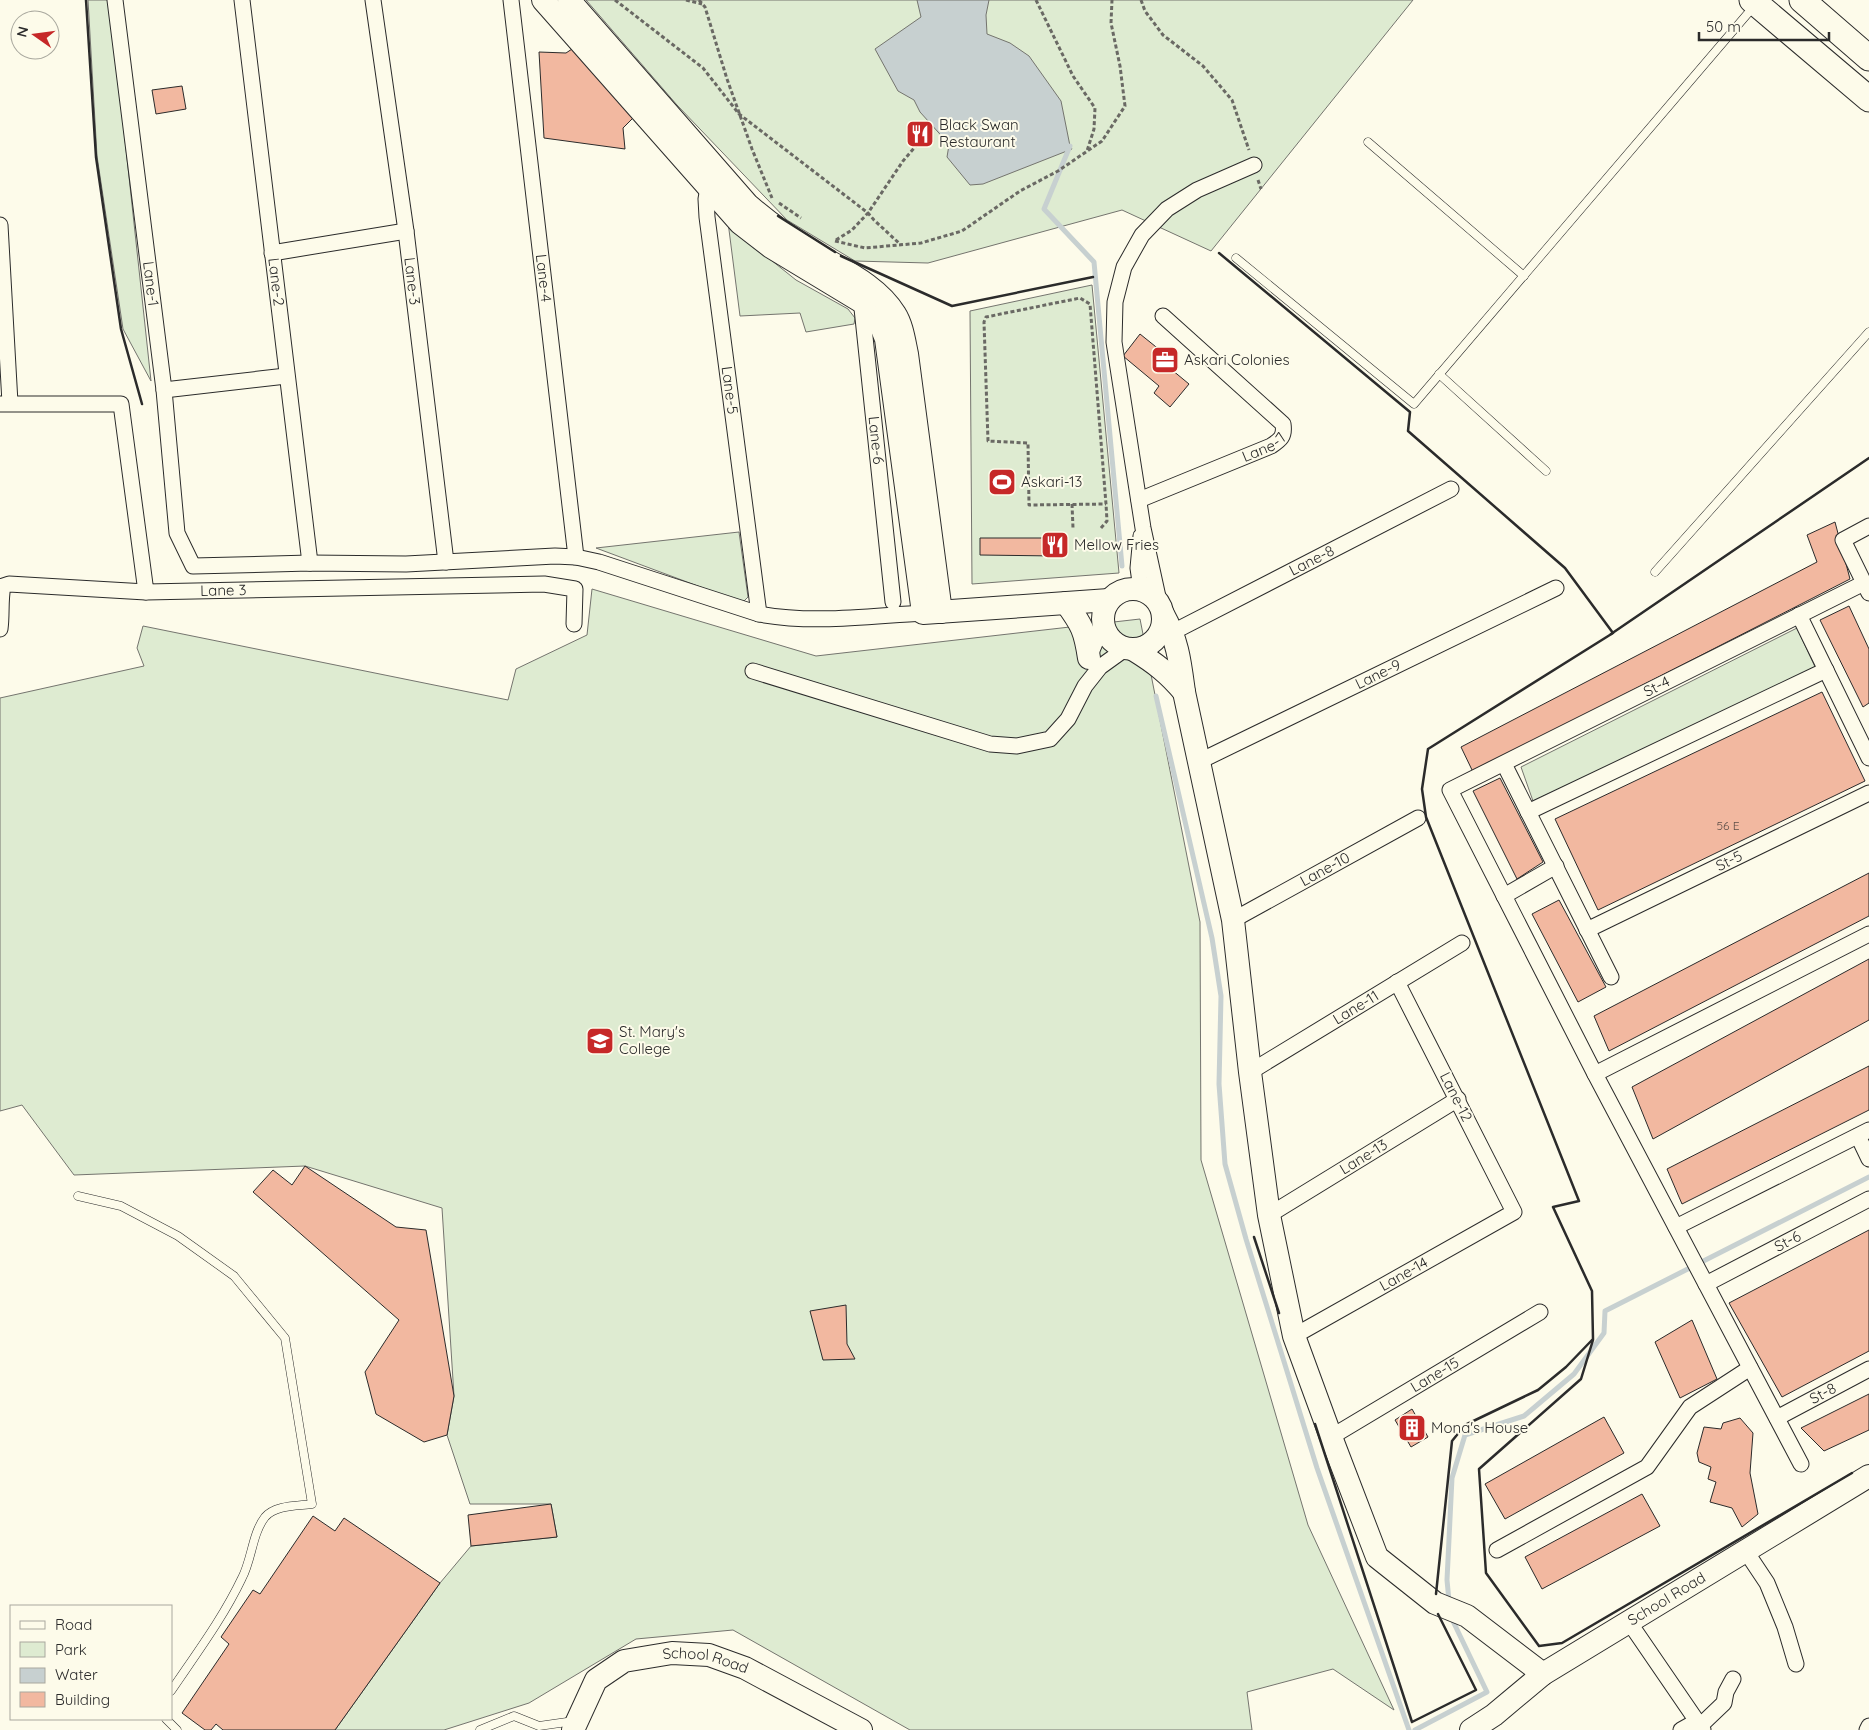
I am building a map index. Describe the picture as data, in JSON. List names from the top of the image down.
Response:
{
  "streets": {
    "street": [
      "Lane-4",
      "Lane-3",
      "Lane-2",
      "Lane-1",
      "Lane-5",
      "Lane-6",
      "Lane-7",
      "Lane-8",
      "Lane 3",
      "Lane-9",
      "St-4",
      "St-5",
      "Lane-10",
      "Lane-11",
      "Lane-12",
      "Lane-13",
      "St-6",
      "Lane-14",
      "Lane-15",
      "St-8",
      "School Road"
    ]
  },
  "crossings": [
    ["Lane-2", "Lane-1"],
    ["Lane-11", "Lane-12"],
    ["Lane-12", "Lane-13"],
    ["Lane-12", "Lane-14"]
  ],
  "places": {
    "restaurant": ["Black Swan Restaurant", "Mellow Fries"],
    "office": ["Askari Colonies"],
    "sports": ["Askari-13"],
    "school or university": ["St. Mary's College"],
    "building": ["Mona's House"]
  },
  "house_numbers": ["56 E"],
  "legend": [
    "Road",
    "Park",
    "Water",
    "Building"
  ],
  "scale_bar": "50 m",
  "north": "left"
}
